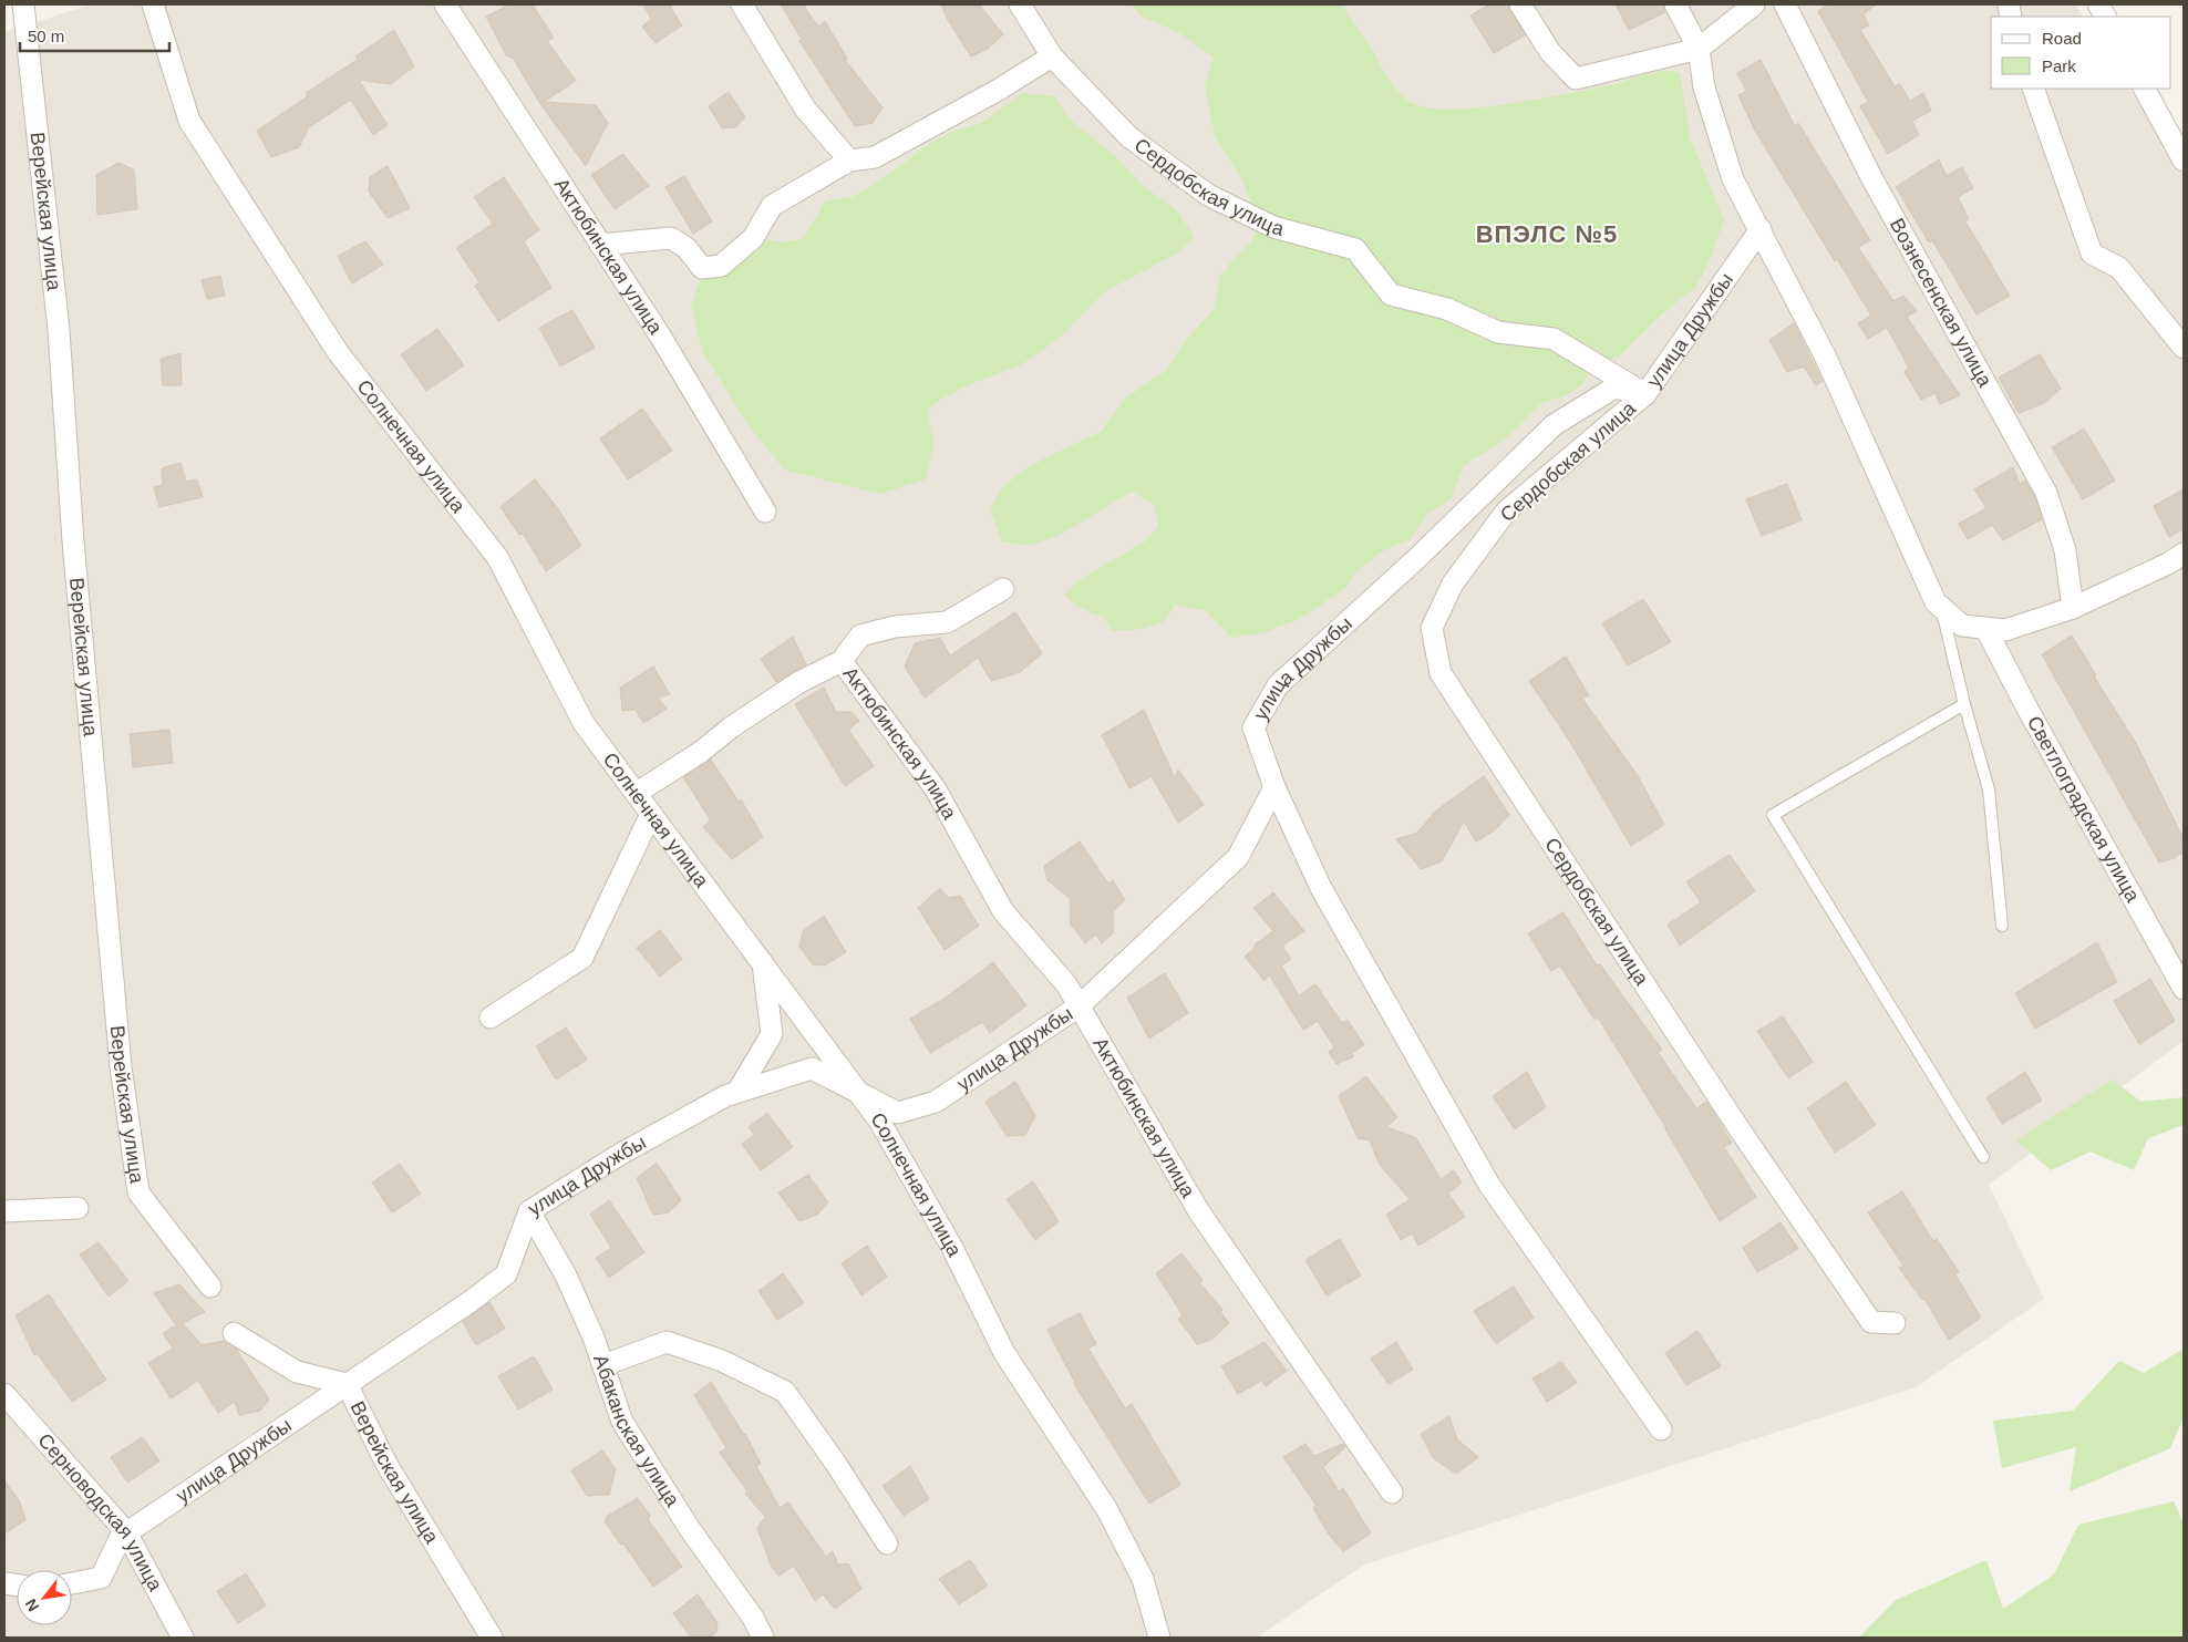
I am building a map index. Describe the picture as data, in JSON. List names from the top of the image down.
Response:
{
  "streets": {
    "street": [
      "Сердобская улица",
      "Верейская улица",
      "Актюбинская улица",
      "Вознесенская улица",
      "улица Дружбы",
      "Солнечная улица",
      "Светлоградская улица",
      "Абаканская улица",
      "Серноводская улица"
    ]
  },
  "crossings": [
    ["Сердобская улица", "улица Дружбы"],
    ["Верейская улица", "улица Дружбы"],
    ["Актюбинская улица", "улица Дружбы"],
    ["улица Дружбы", "Солнечная улица"],
    ["улица Дружбы", "Абаканская улица"],
    ["улица Дружбы", "Серноводская улица"]
  ],
  "districts": ["ВПЭЛС №5"],
  "legend": ["Road", "Park"],
  "scale_bar": "50 m",
  "north": "bottom left"
}
